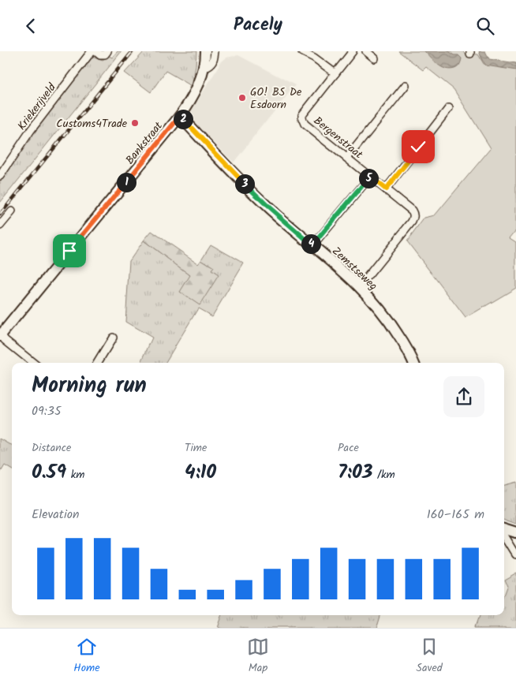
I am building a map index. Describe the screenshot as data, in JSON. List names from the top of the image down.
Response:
{
  "streets": {
    "street": [
      "Kriekerijveld",
      "Bergenstraat",
      "Bankstraat",
      "Zemstseweg"
    ]
  },
  "crossings": [
    ["Bergenstraat", "Zemstseweg"],
    ["Bankstraat", "Zemstseweg"]
  ],
  "places": ["GO! BS De Esdoorn", "Customs4Trade"],
  "page": {
    "header": "Pacely",
    "pins": [
      "2",
      "5",
      "1",
      "3",
      "4"
    ],
    "heading": ["Morning run", "09:35"],
    "stats": [
      ["Distance", "0.59 km"],
      ["Time", "4:10"],
      ["Pace", "7:03 /km"]
    ],
    "chart": ["Elevation", "160–165 m"],
    "tabs": ["Home", "Map", "Saved"]
  }
}
